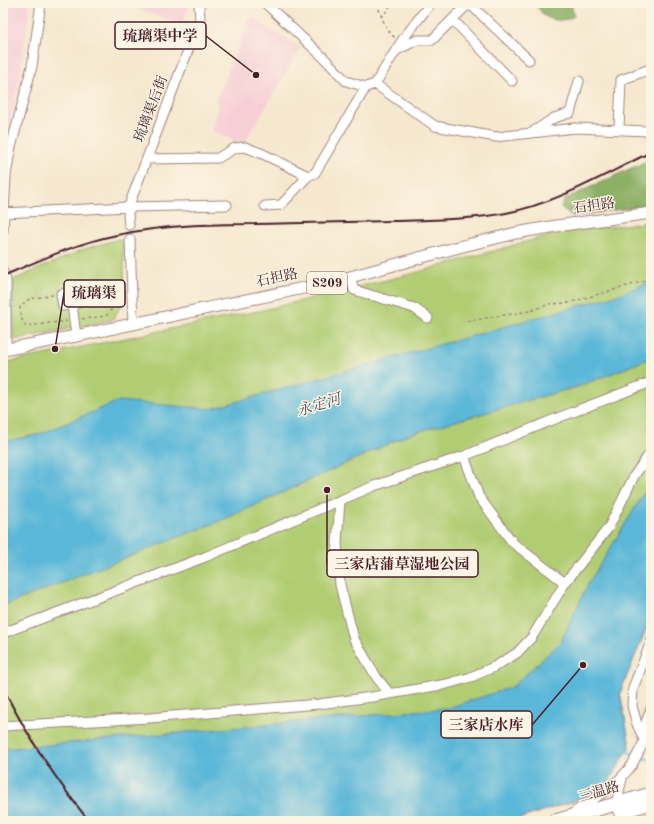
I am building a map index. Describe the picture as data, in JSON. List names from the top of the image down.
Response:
{
  "streets": {
    "highway": ["三温路"],
    "main road": ["石担路", "S209"],
    "street": ["琉璃渠后街"]
  },
  "water": ["永定河"],
  "places": [
    "琉璃渠中学",
    "琉璃渠",
    "三家店蒲草湿地公园",
    "三家店水库"
  ]
}
